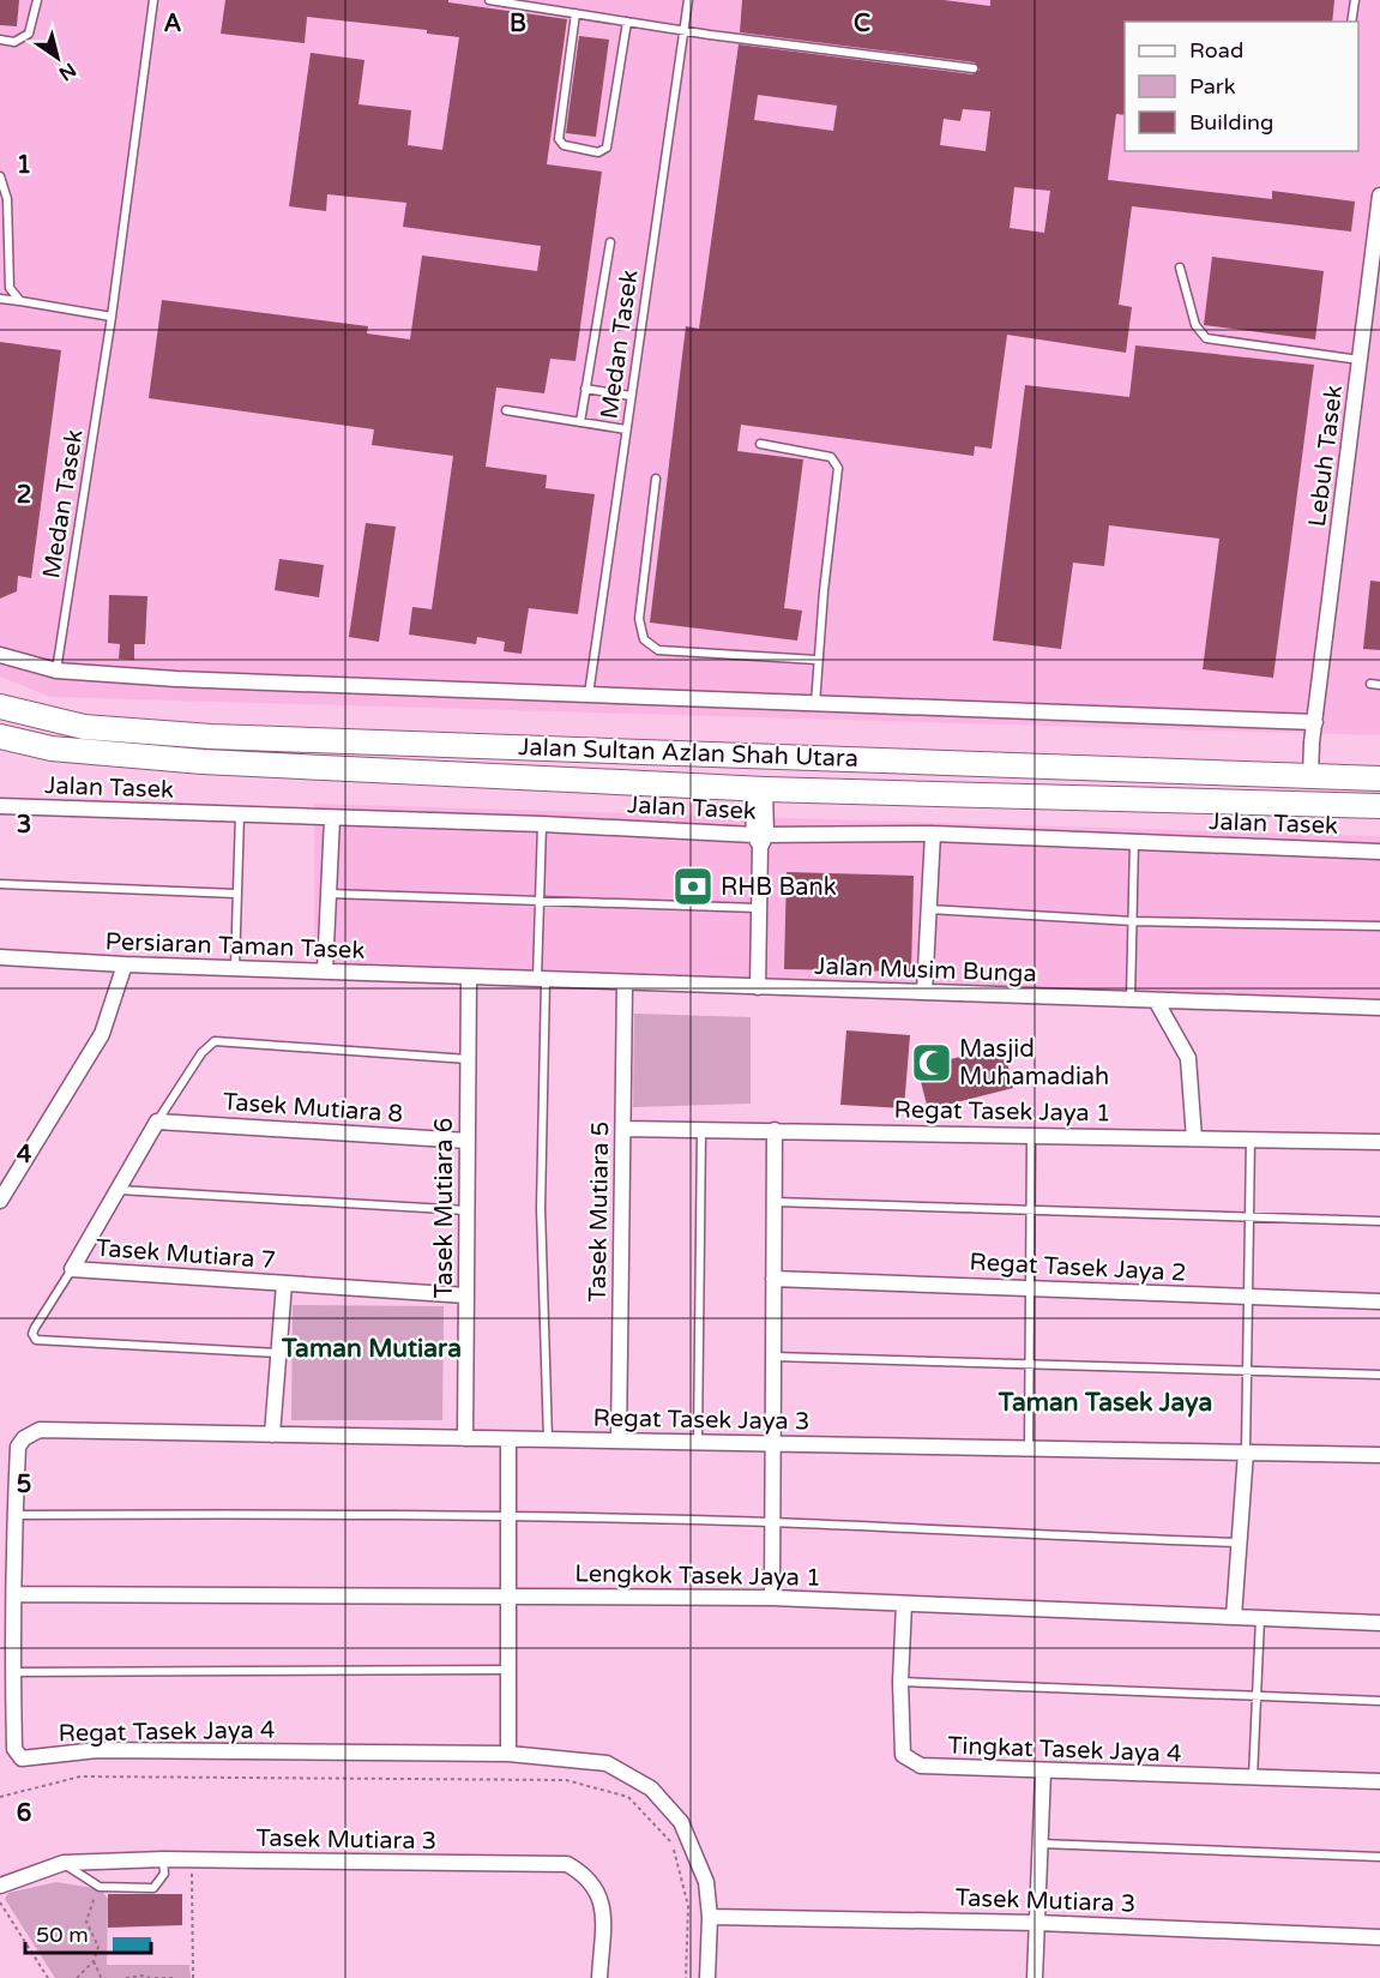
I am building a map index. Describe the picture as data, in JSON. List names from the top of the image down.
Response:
{
  "streets": {
    "main road": ["Jalan Sultan Azlan Shah Utara"],
    "street": [
      "Lebuh Tasek",
      "Jalan Tasek",
      "Persiaran Taman Tasek",
      "Jalan Musim Bunga",
      "Tasek Mutiara 8",
      "Regat Tasek Jaya 1",
      "Tasek Mutiara 6",
      "Tasek Mutiara 5",
      "Tasek Mutiara 7",
      "Regat Tasek Jaya 2",
      "Regat Tasek Jaya 3",
      "Lengkok Tasek Jaya 1",
      "Regat Tasek Jaya 4",
      "Tingkat Tasek Jaya 4",
      "Tasek Mutiara 3"
    ],
    "lane": ["Medan Tasek"]
  },
  "crossings": [
    ["Lebuh Tasek", "Jalan Sultan Azlan Shah Utara"],
    ["Persiaran Taman Tasek", "Jalan Musim Bunga"],
    ["Persiaran Taman Tasek", "Tasek Mutiara 6"],
    ["Jalan Musim Bunga", "Tasek Mutiara 6"],
    ["Jalan Musim Bunga", "Tasek Mutiara 5"],
    ["Tasek Mutiara 8", "Tasek Mutiara 6"],
    ["Tasek Mutiara 8", "Tasek Mutiara 7"],
    ["Regat Tasek Jaya 1", "Tasek Mutiara 5"],
    ["Tasek Mutiara 6", "Tasek Mutiara 7"],
    ["Tasek Mutiara 6", "Regat Tasek Jaya 3"],
    ["Tasek Mutiara 5", "Regat Tasek Jaya 3"],
    ["Regat Tasek Jaya 3", "Regat Tasek Jaya 4"],
    ["Lengkok Tasek Jaya 1", "Regat Tasek Jaya 4"],
    ["Lengkok Tasek Jaya 1", "Tingkat Tasek Jaya 4"]
  ],
  "districts": ["Taman Mutiara", "Taman Tasek Jaya"],
  "places": {
    "bank": ["RHB Bank"],
    "mosque": ["Masjid Muhamadiah"]
  },
  "legend": ["Road", "Park", "Building"],
  "scale_bar": "50 m",
  "north": "bottom right",
  "grid": {
    "columns": ["A", "B", "C"],
    "rows": [
      "1",
      "2",
      "3",
      "4",
      "5",
      "6"
    ]
  }
}
